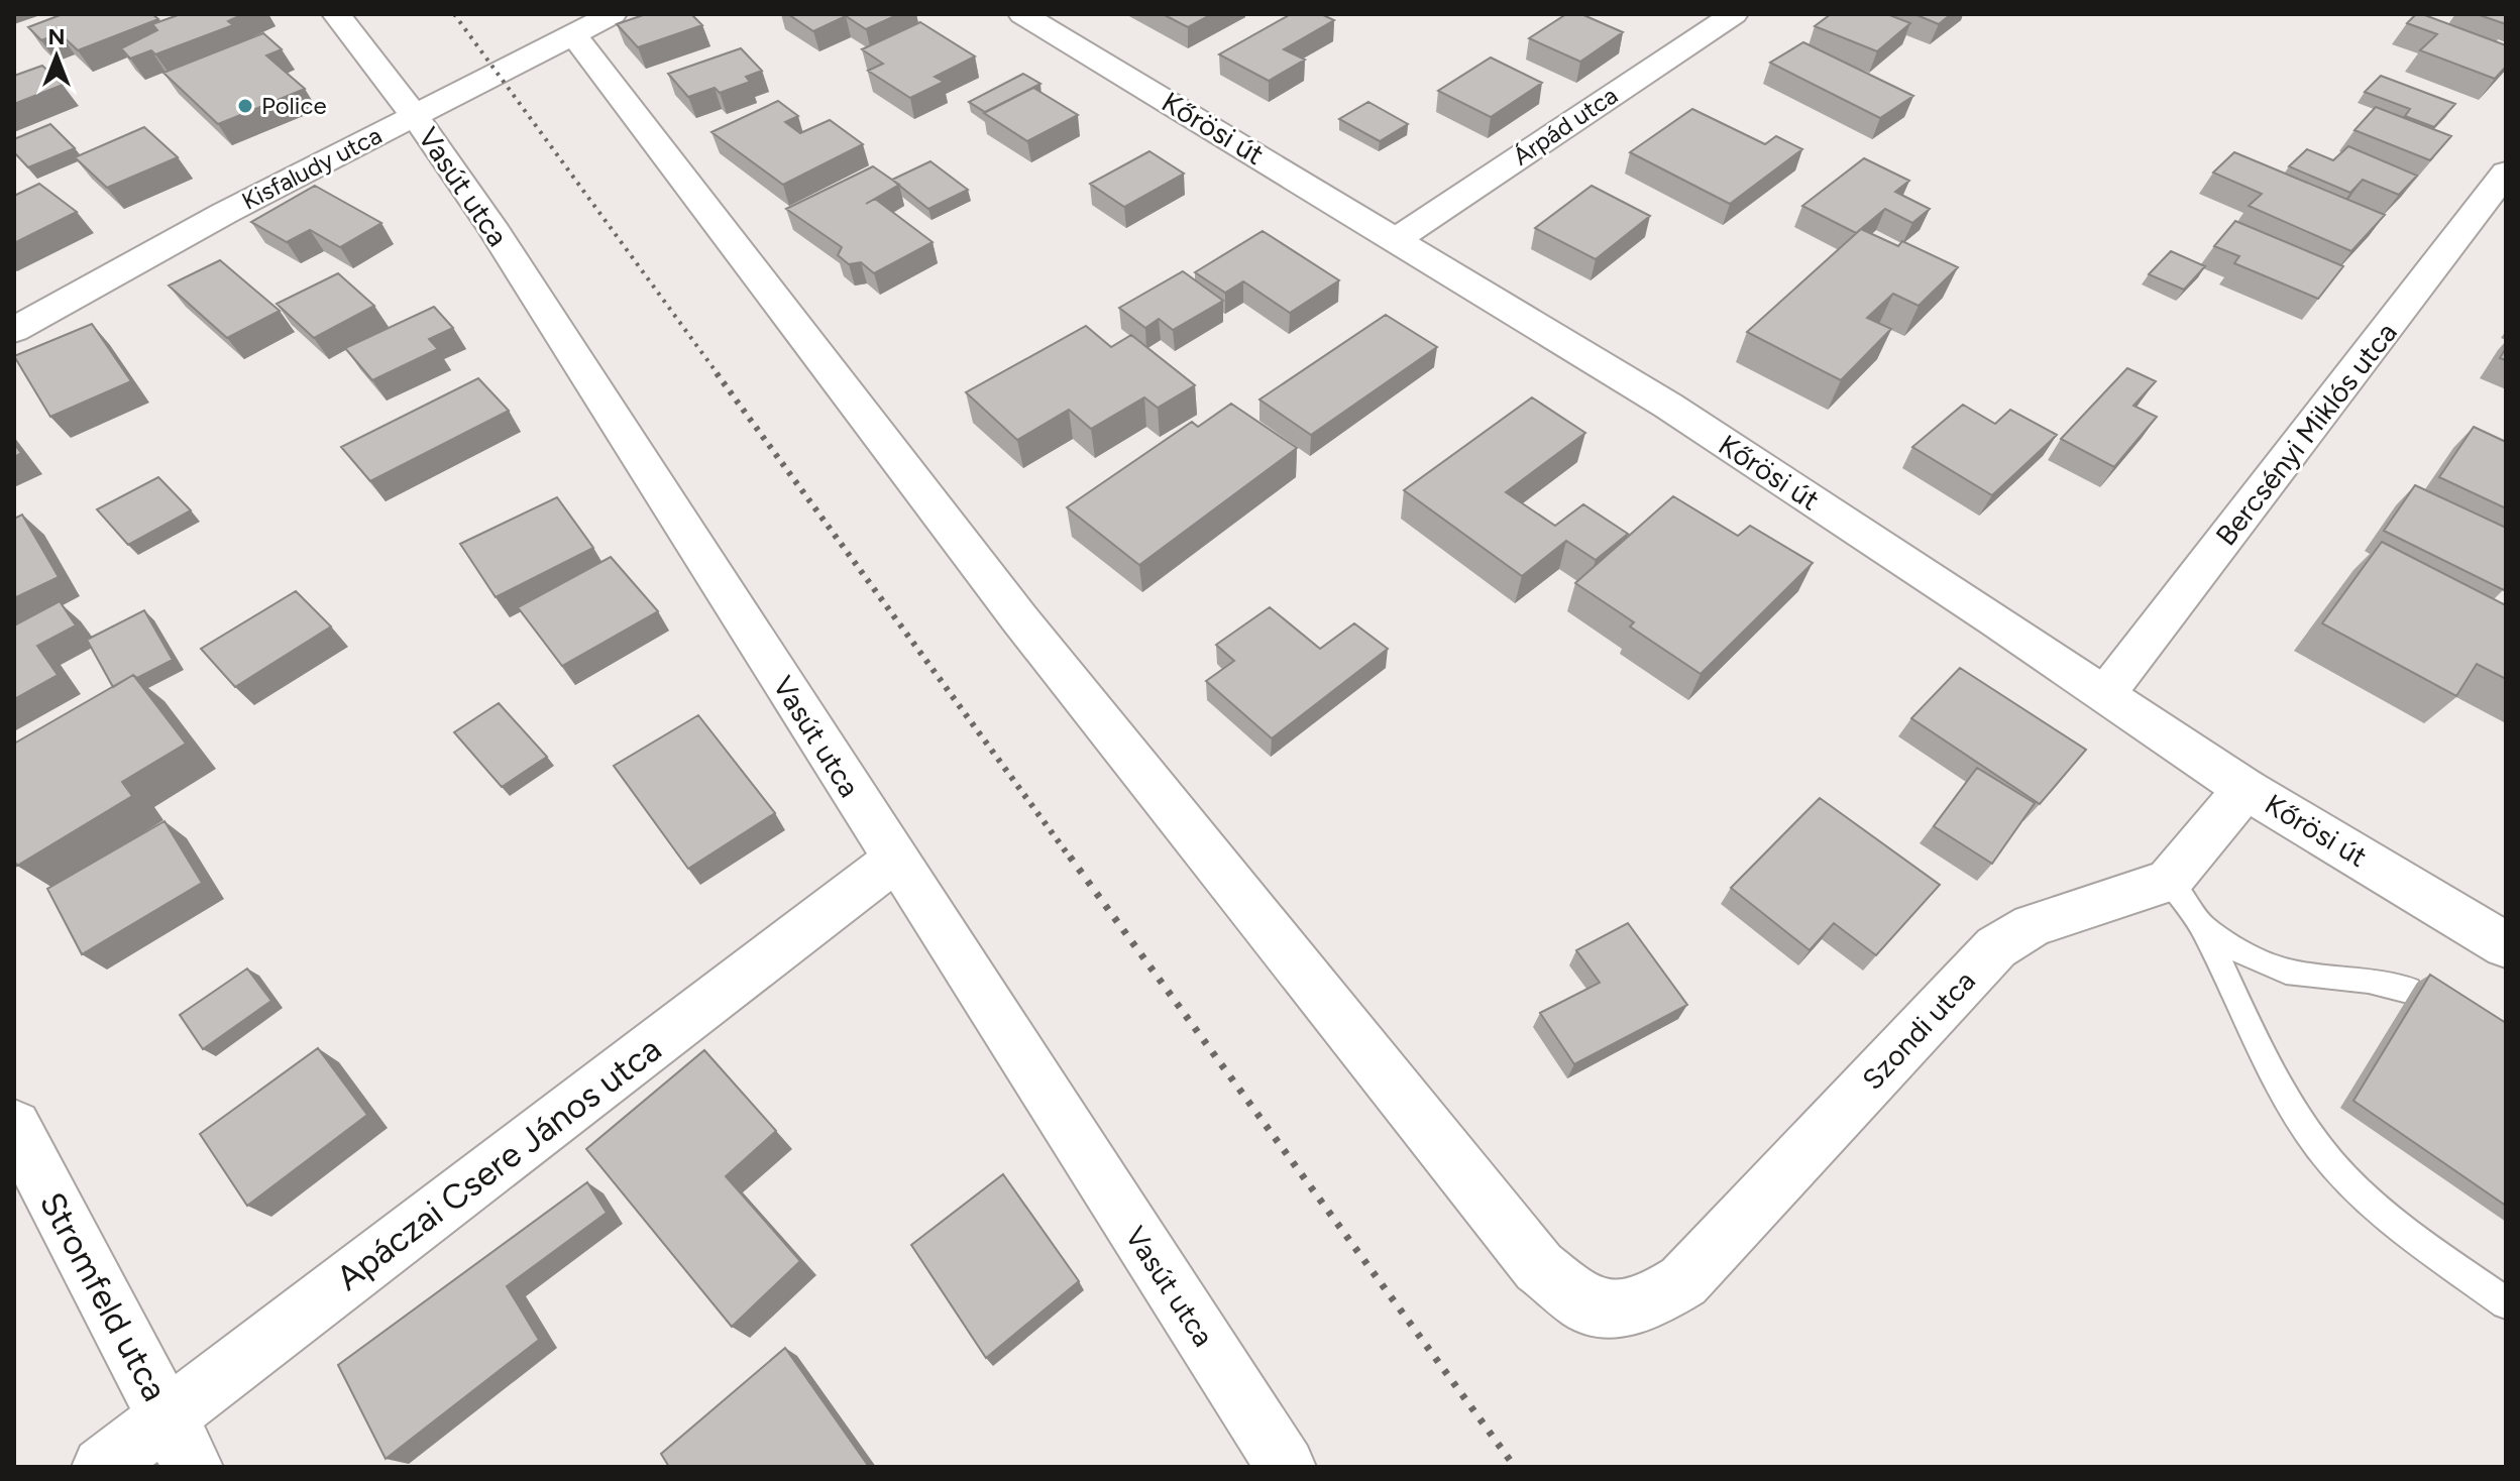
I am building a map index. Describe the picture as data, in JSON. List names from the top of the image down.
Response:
{
  "streets": {
    "street": [
      "Árpád utca",
      "Kőrösi út",
      "Kisfaludy utca",
      "Vasút utca",
      "Bercsényi Miklós utca",
      "Szondi utca",
      "Apáczai Csere János utca",
      "Stromfeld utca"
    ]
  },
  "crossings": [
    ["Árpád utca", "Kőrösi út"],
    ["Kőrösi út", "Bercsényi Miklós utca"],
    ["Kisfaludy utca", "Vasút utca"],
    ["Kisfaludy utca", "Szondi utca"],
    ["Vasút utca", "Apáczai Csere János utca"],
    ["Apáczai Csere János utca", "Stromfeld utca"]
  ],
  "places": ["Police"],
  "north": "top"
}
